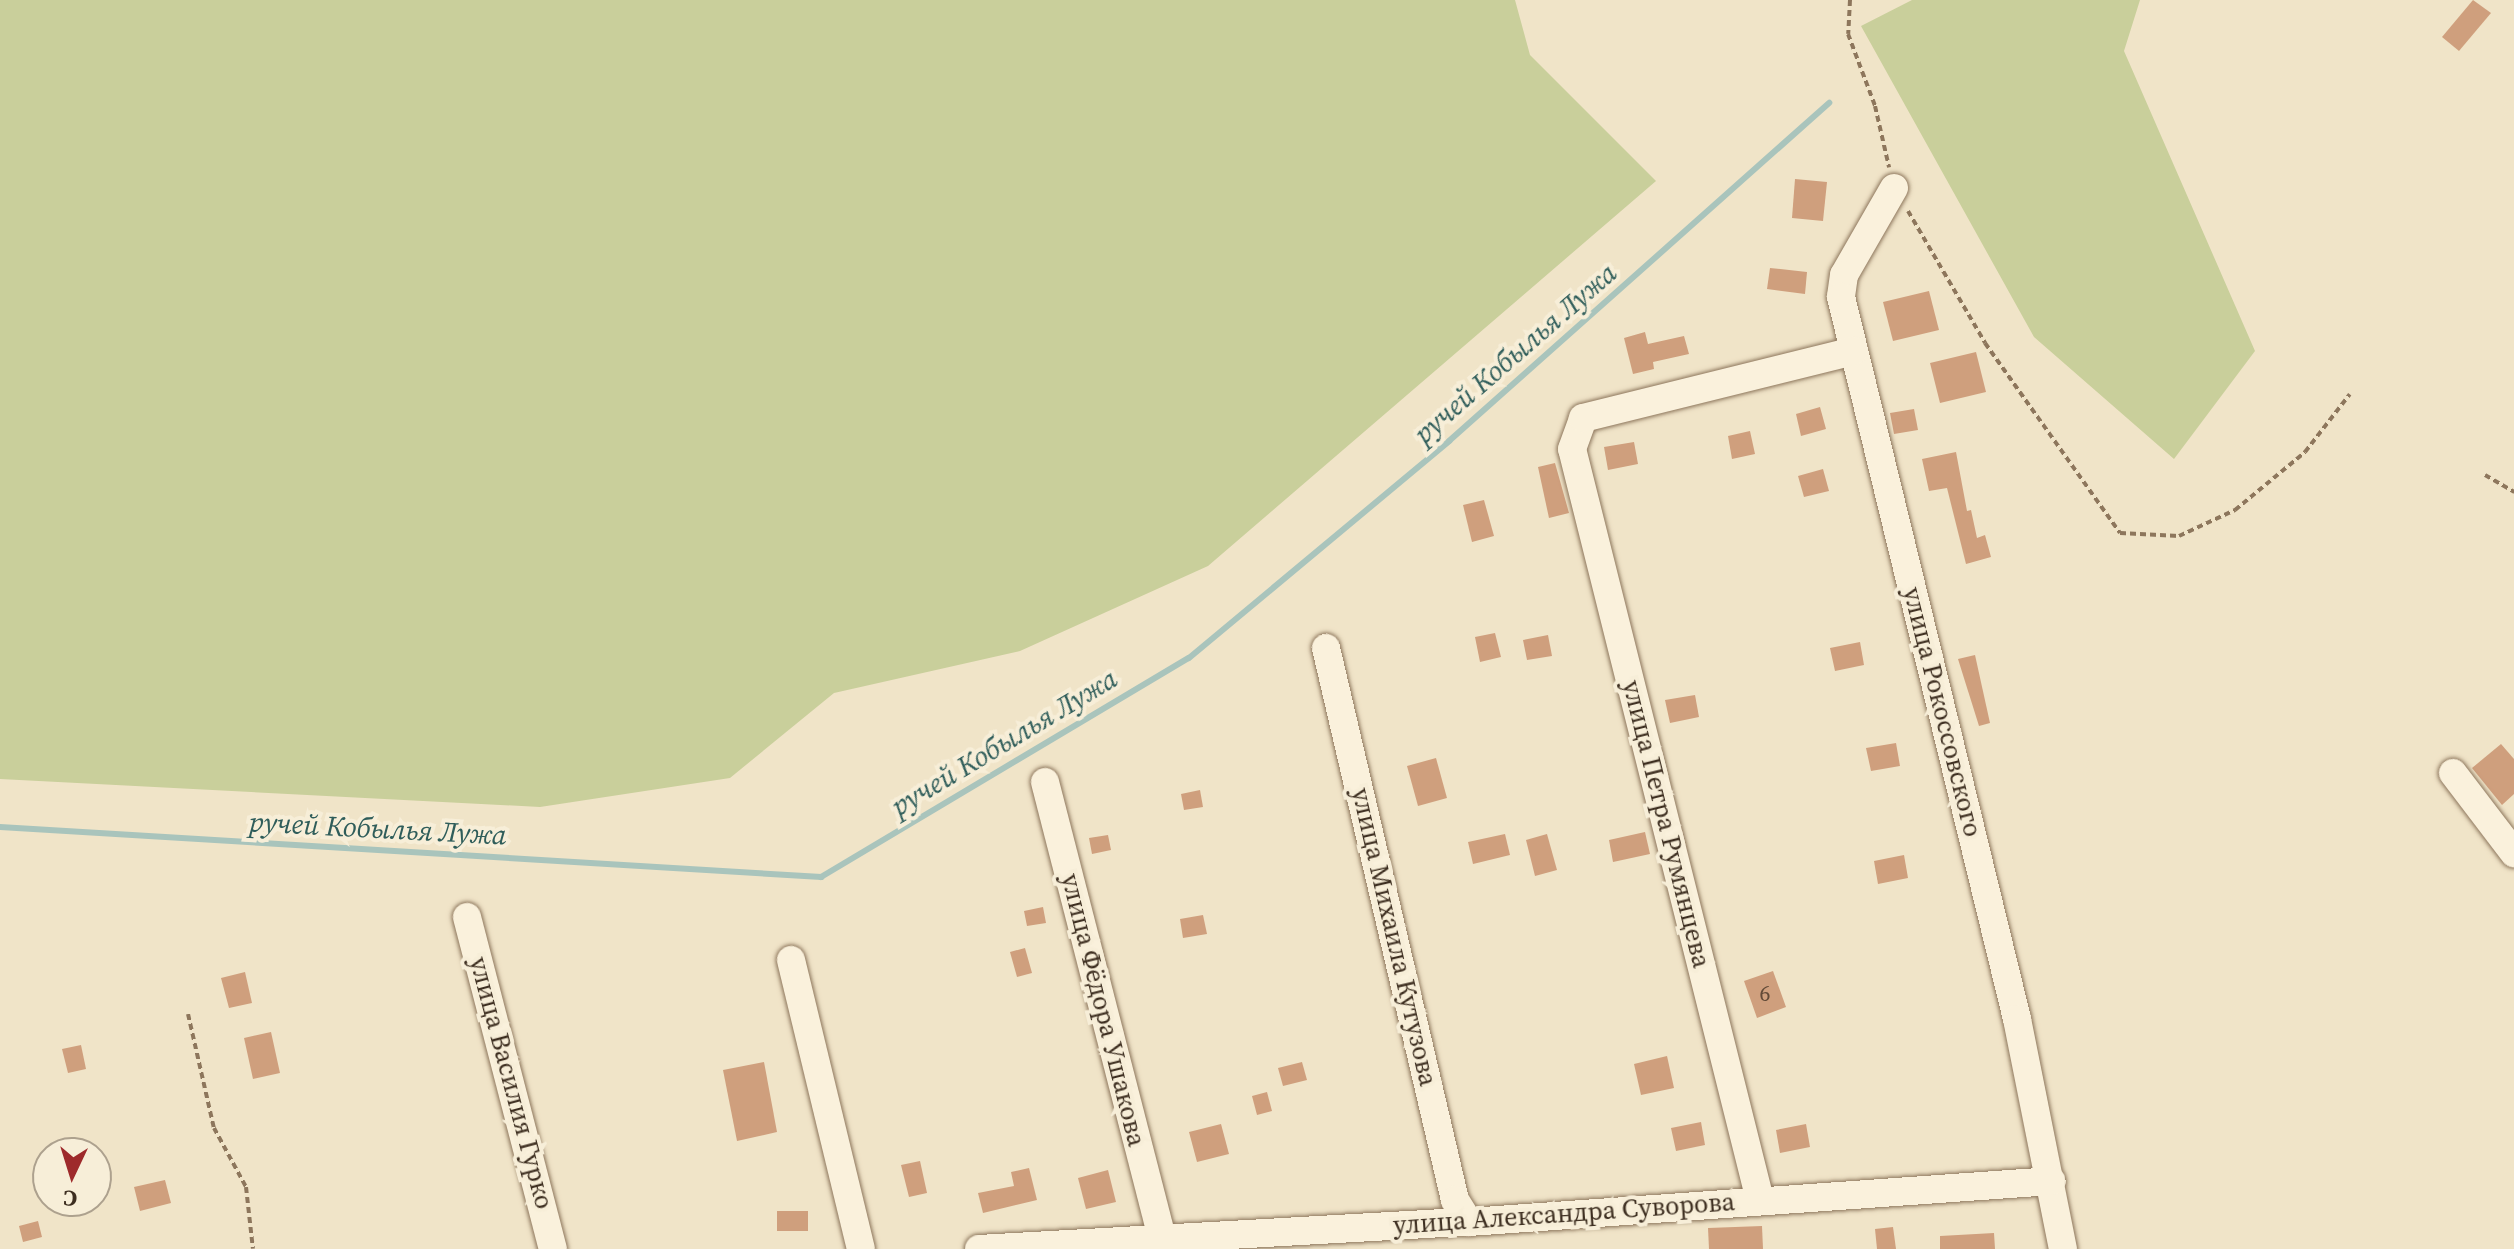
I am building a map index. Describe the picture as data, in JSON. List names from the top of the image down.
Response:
{
  "streets": {
    "street": [
      "улица Рокоссовского",
      "улица Петра Румянцева",
      "улица Михаила Кутузова",
      "улица Фёдора Ушакова",
      "улица Василия Гурко",
      "улица Александра Суворова"
    ]
  },
  "crossings": [
    ["улица Рокоссовского", "улица Петра Румянцева"],
    ["улица Рокоссовского", "улица Александра Суворова"],
    ["улица Петра Румянцева", "улица Александра Суворова"],
    ["улица Михаила Кутузова", "улица Александра Суворова"],
    ["улица Фёдора Ушакова", "улица Александра Суворова"]
  ],
  "water": ["ручей Кобылья Лужа"],
  "house_numbers": ["6"],
  "north": "bottom"
}
